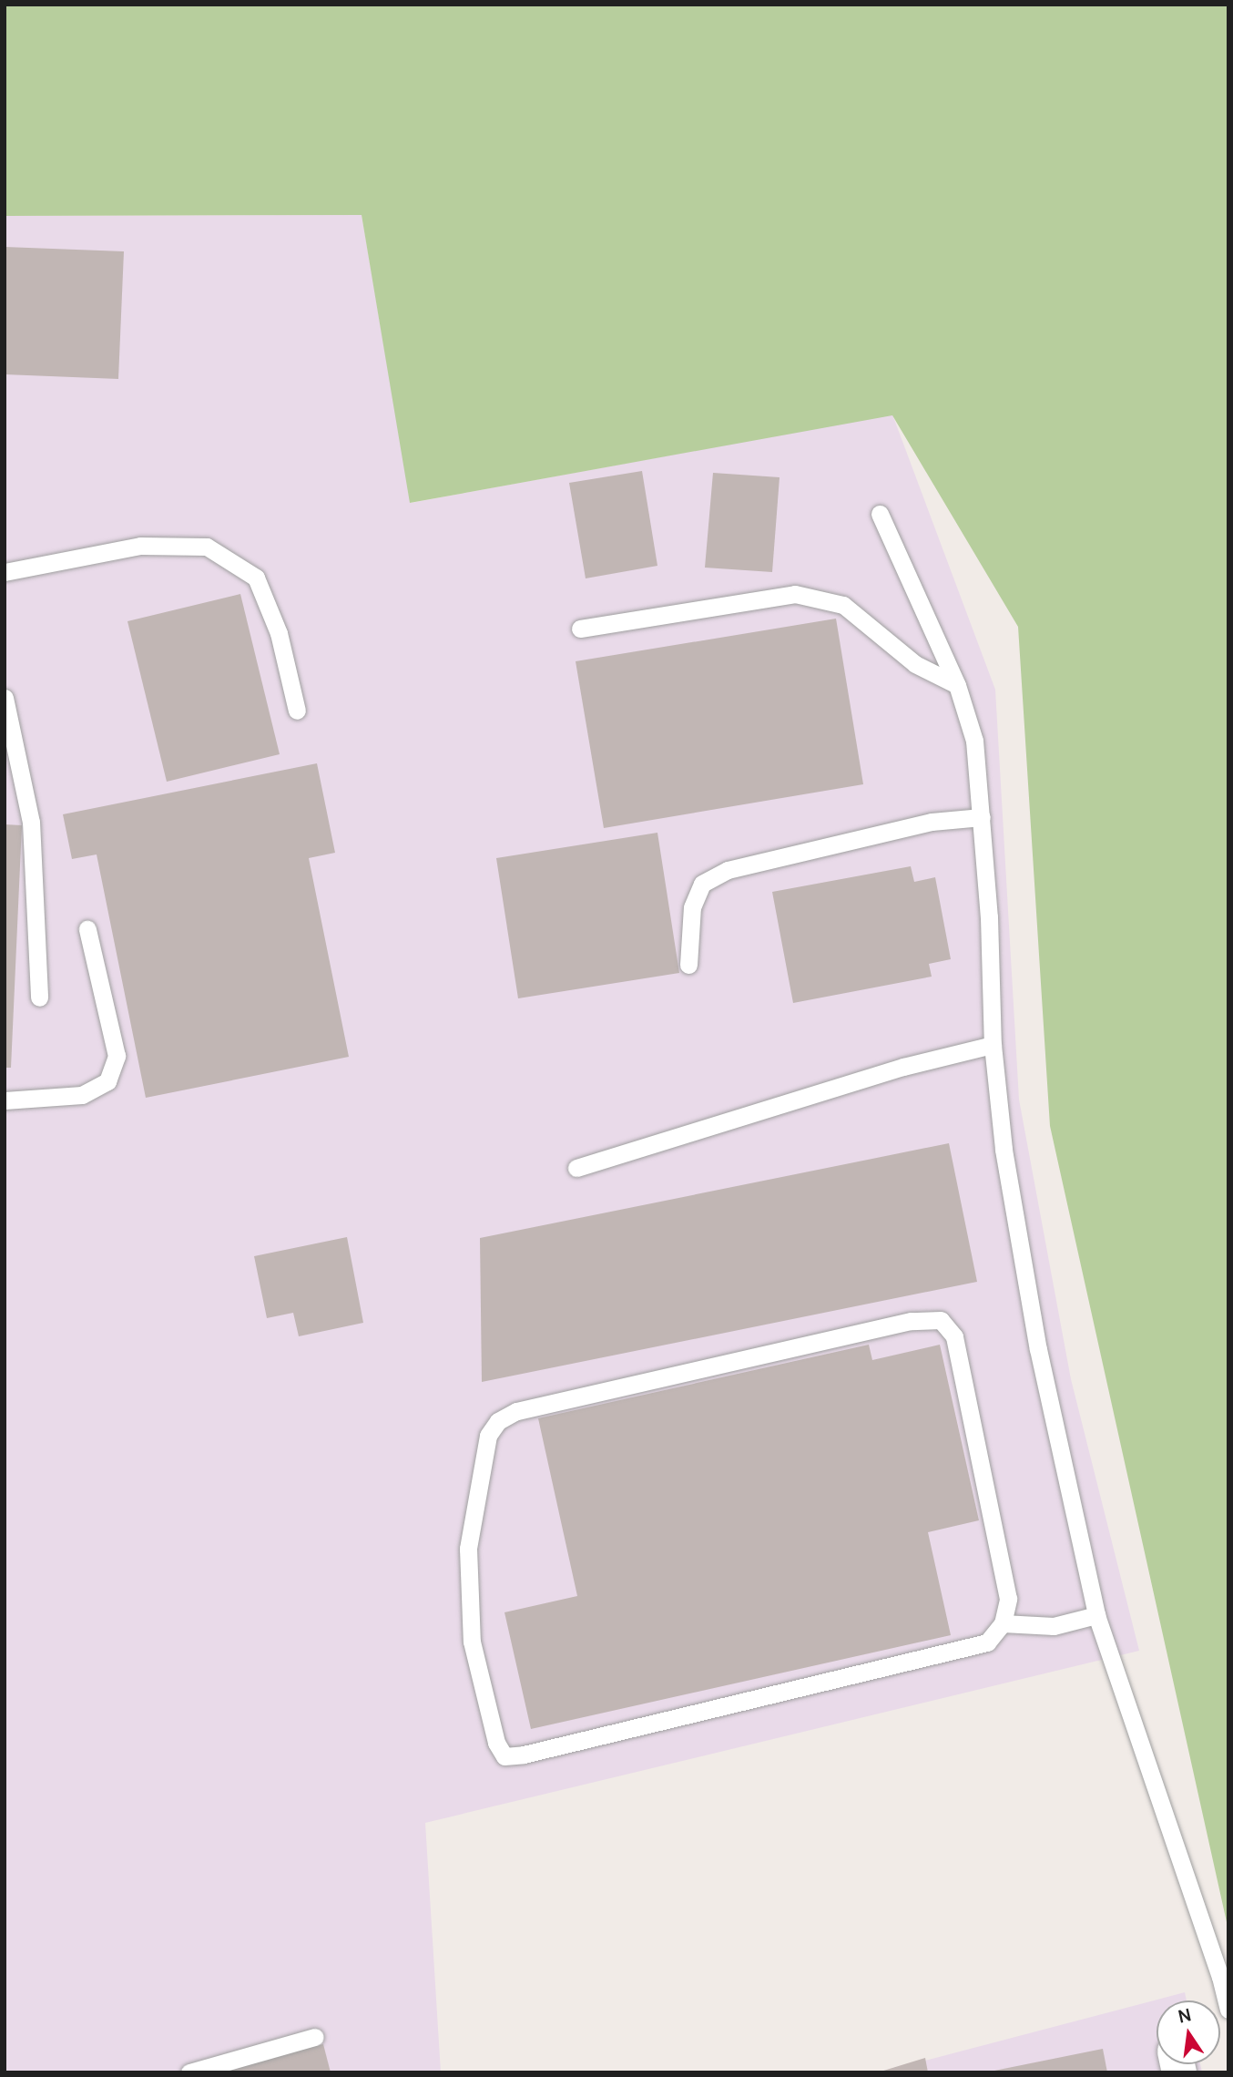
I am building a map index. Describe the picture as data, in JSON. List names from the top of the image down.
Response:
{
  "north": "top"
}
